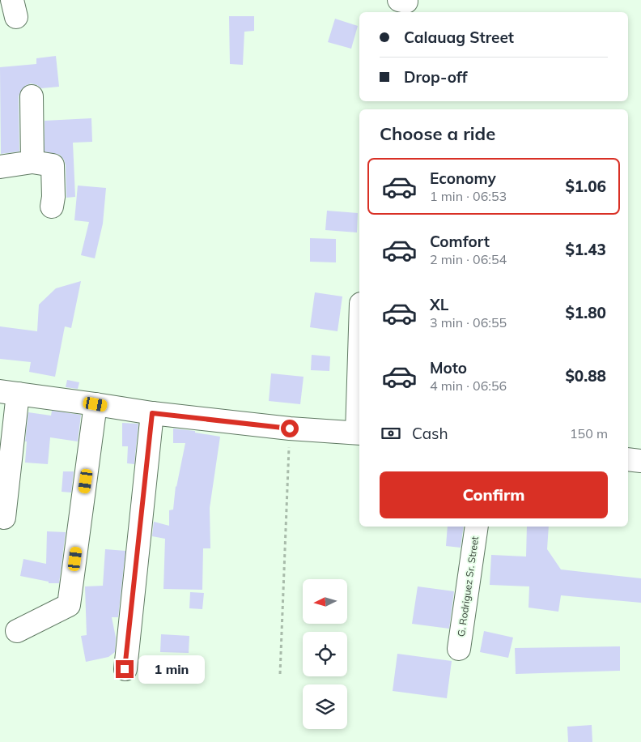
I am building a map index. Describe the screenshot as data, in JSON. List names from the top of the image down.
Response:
{
  "streets": {
    "street": ["G. Rodriguez Sr. Street"]
  },
  "north": "left",
  "page": {
    "banner": ["Calauag Street", "Drop-off"],
    "heading": "Choose a ride",
    "list": [
      {
        "name": "Economy",
        "note": "1 min · 06:53",
        "value": "$1.06"
      },
      {
        "name": "Comfort",
        "note": "2 min · 06:54",
        "value": "$1.43"
      },
      {
        "name": "XL",
        "note": "3 min · 06:55",
        "value": "$1.80"
      },
      {
        "name": "Moto",
        "note": "4 min · 06:56",
        "value": "$0.88"
      }
    ],
    "pay": ["Cash", "150 m"],
    "buttons": "Confirm",
    "bubble": "1 min"
  }
}
